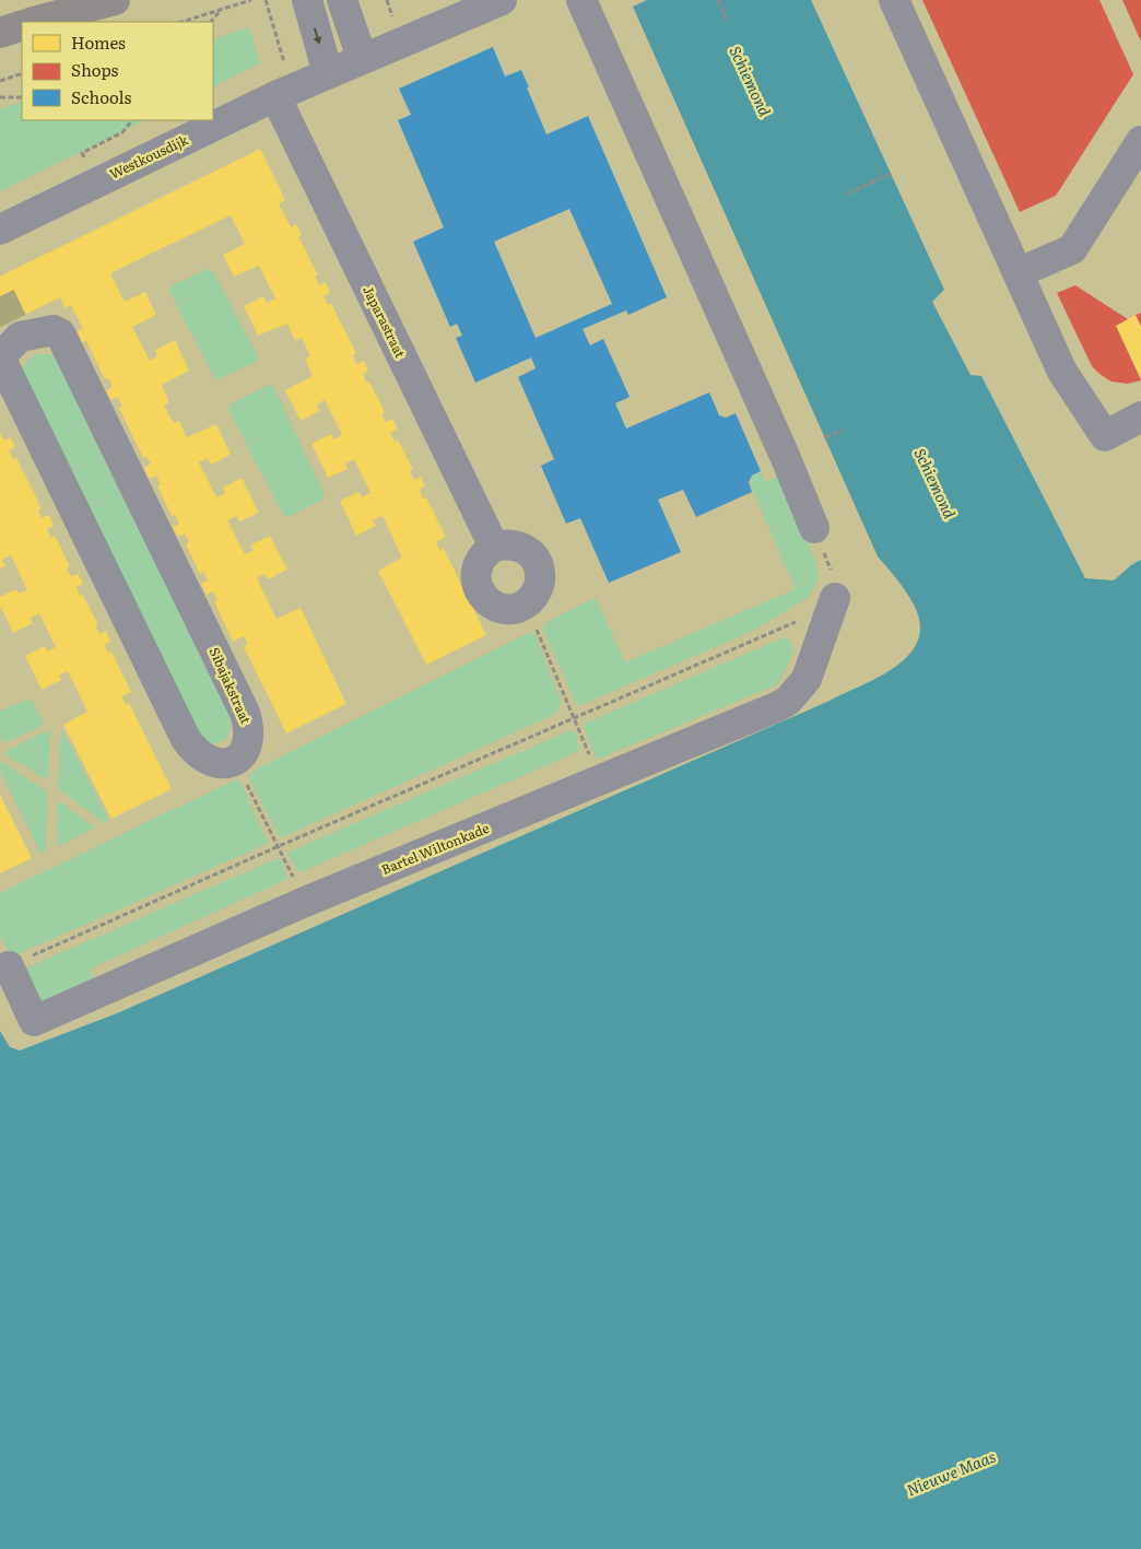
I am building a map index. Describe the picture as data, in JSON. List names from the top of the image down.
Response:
{
  "streets": {
    "street": [
      "Westkousdijk",
      "Japarastraat",
      "Sibajakstraat",
      "Bartel Wiltonkade"
    ]
  },
  "crossings": [
    ["Westkousdijk", "Japarastraat"]
  ],
  "water": ["Schiemond", "Nieuwe Maas"],
  "legend": ["Homes", "Shops", "Schools"]
}
